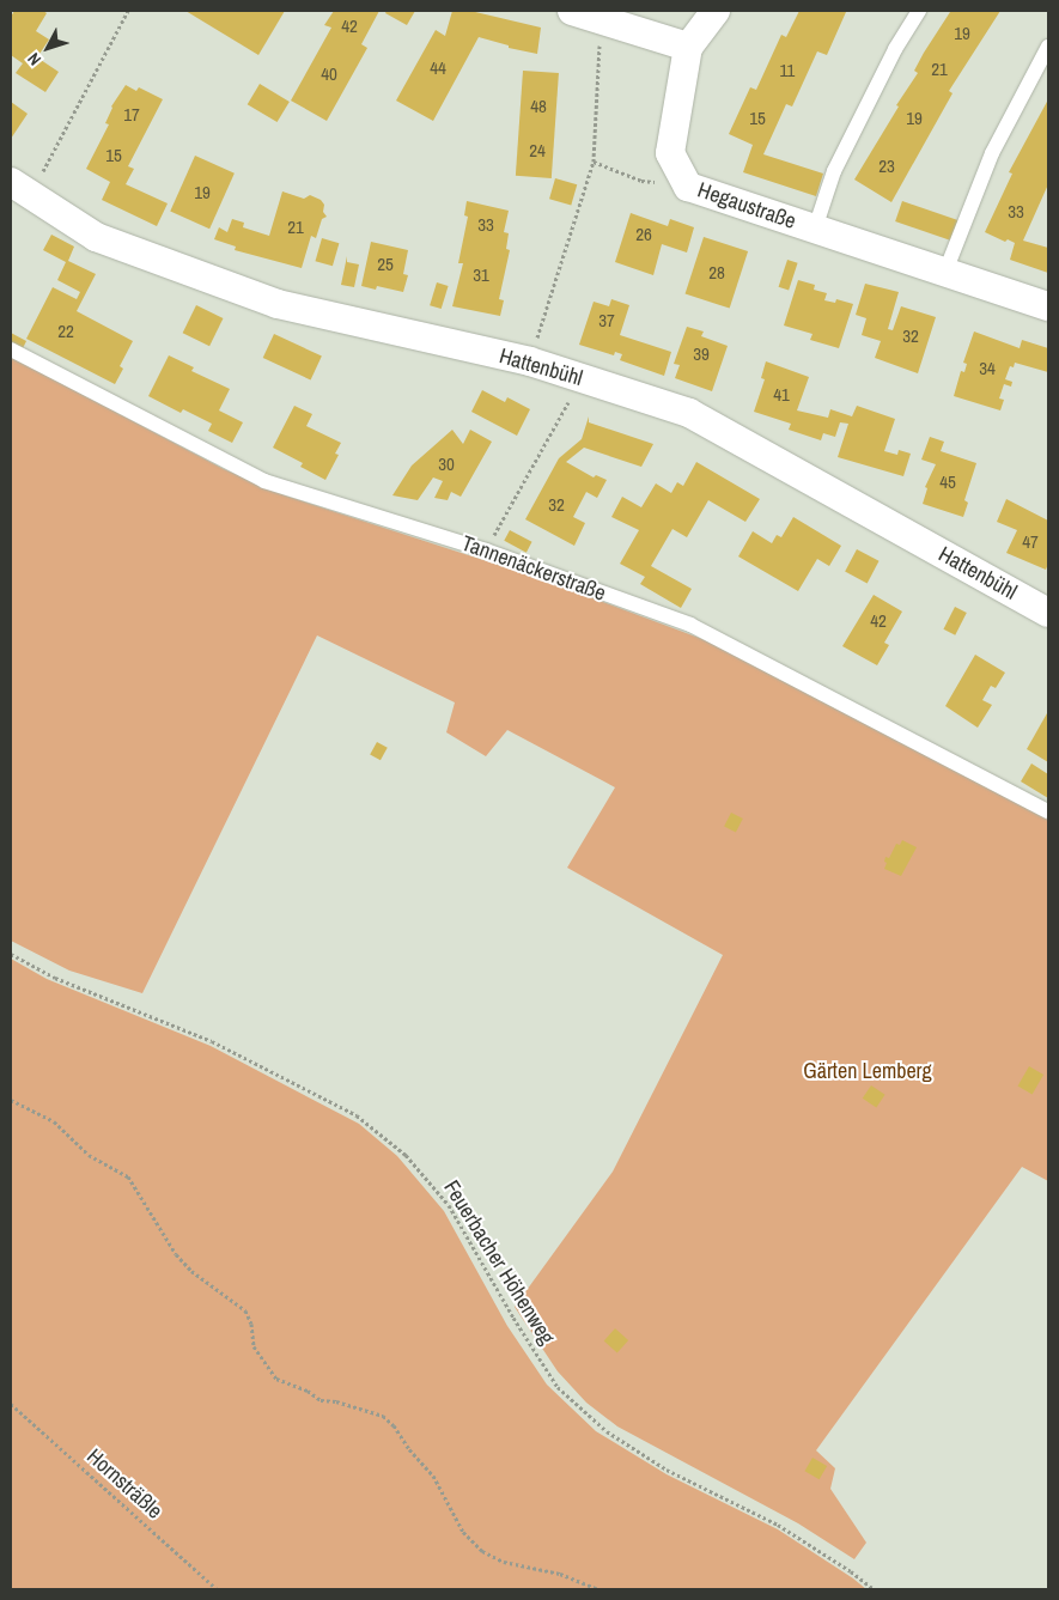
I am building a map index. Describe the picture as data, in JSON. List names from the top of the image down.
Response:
{
  "streets": {
    "street": ["Hegaustraße", "Hattenbühl"],
    "lane": ["Tannenäckerstraße"],
    "path": ["Feuerbacher Höhenweg", "Hornsträßle"]
  },
  "parks": ["Gärten Lemberg"],
  "house_numbers": [
    "42",
    "19",
    "44",
    "21",
    "11",
    "40",
    "48",
    "17",
    "15",
    "19",
    "24",
    "15",
    "23",
    "19",
    "33",
    "33",
    "21",
    "26",
    "25",
    "28",
    "31",
    "37",
    "22",
    "32",
    "39",
    "34",
    "41",
    "30",
    "45",
    "32",
    "47",
    "42"
  ],
  "north": "bottom left"
}
